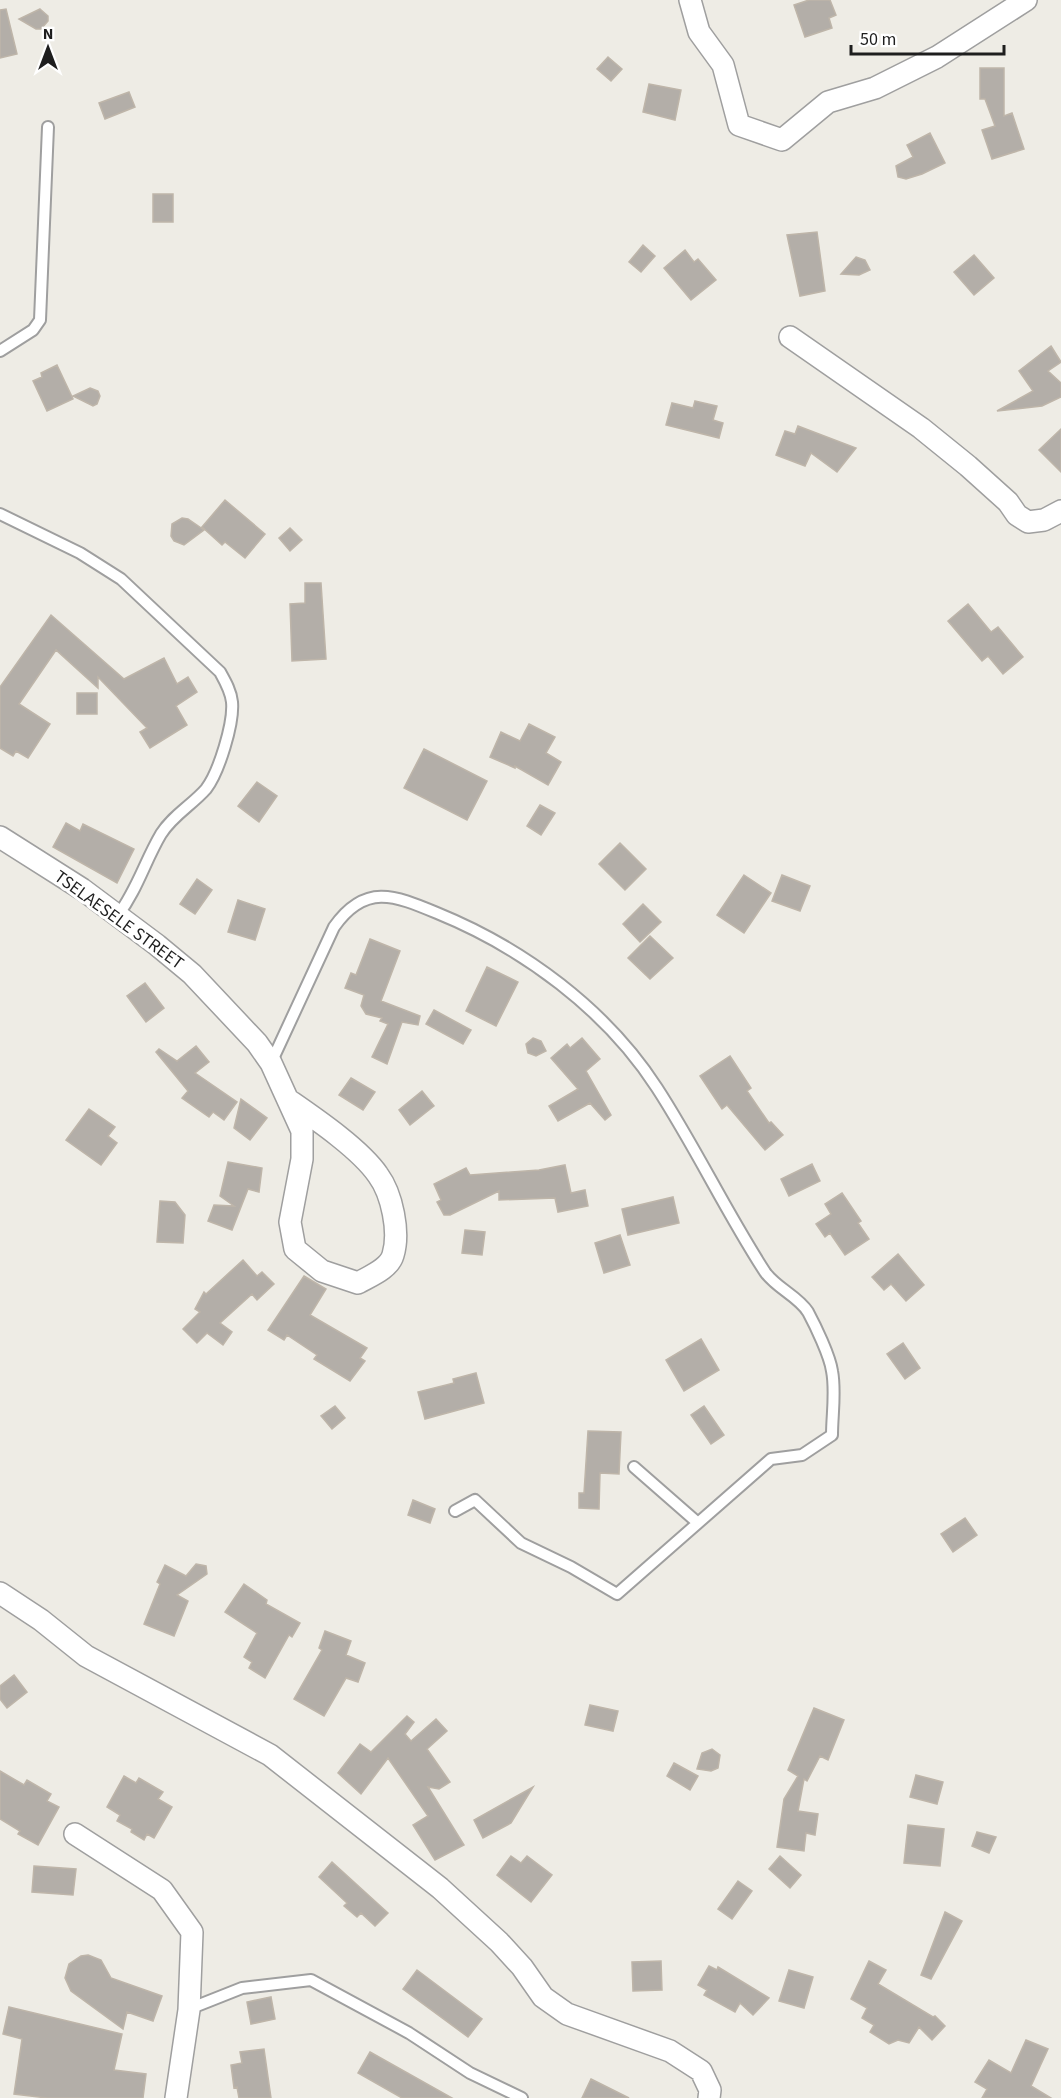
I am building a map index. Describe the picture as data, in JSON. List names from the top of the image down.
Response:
{
  "streets": {
    "street": ["TSELAESELE STREET"]
  },
  "scale_bar": "50 m",
  "north": "top"
}
